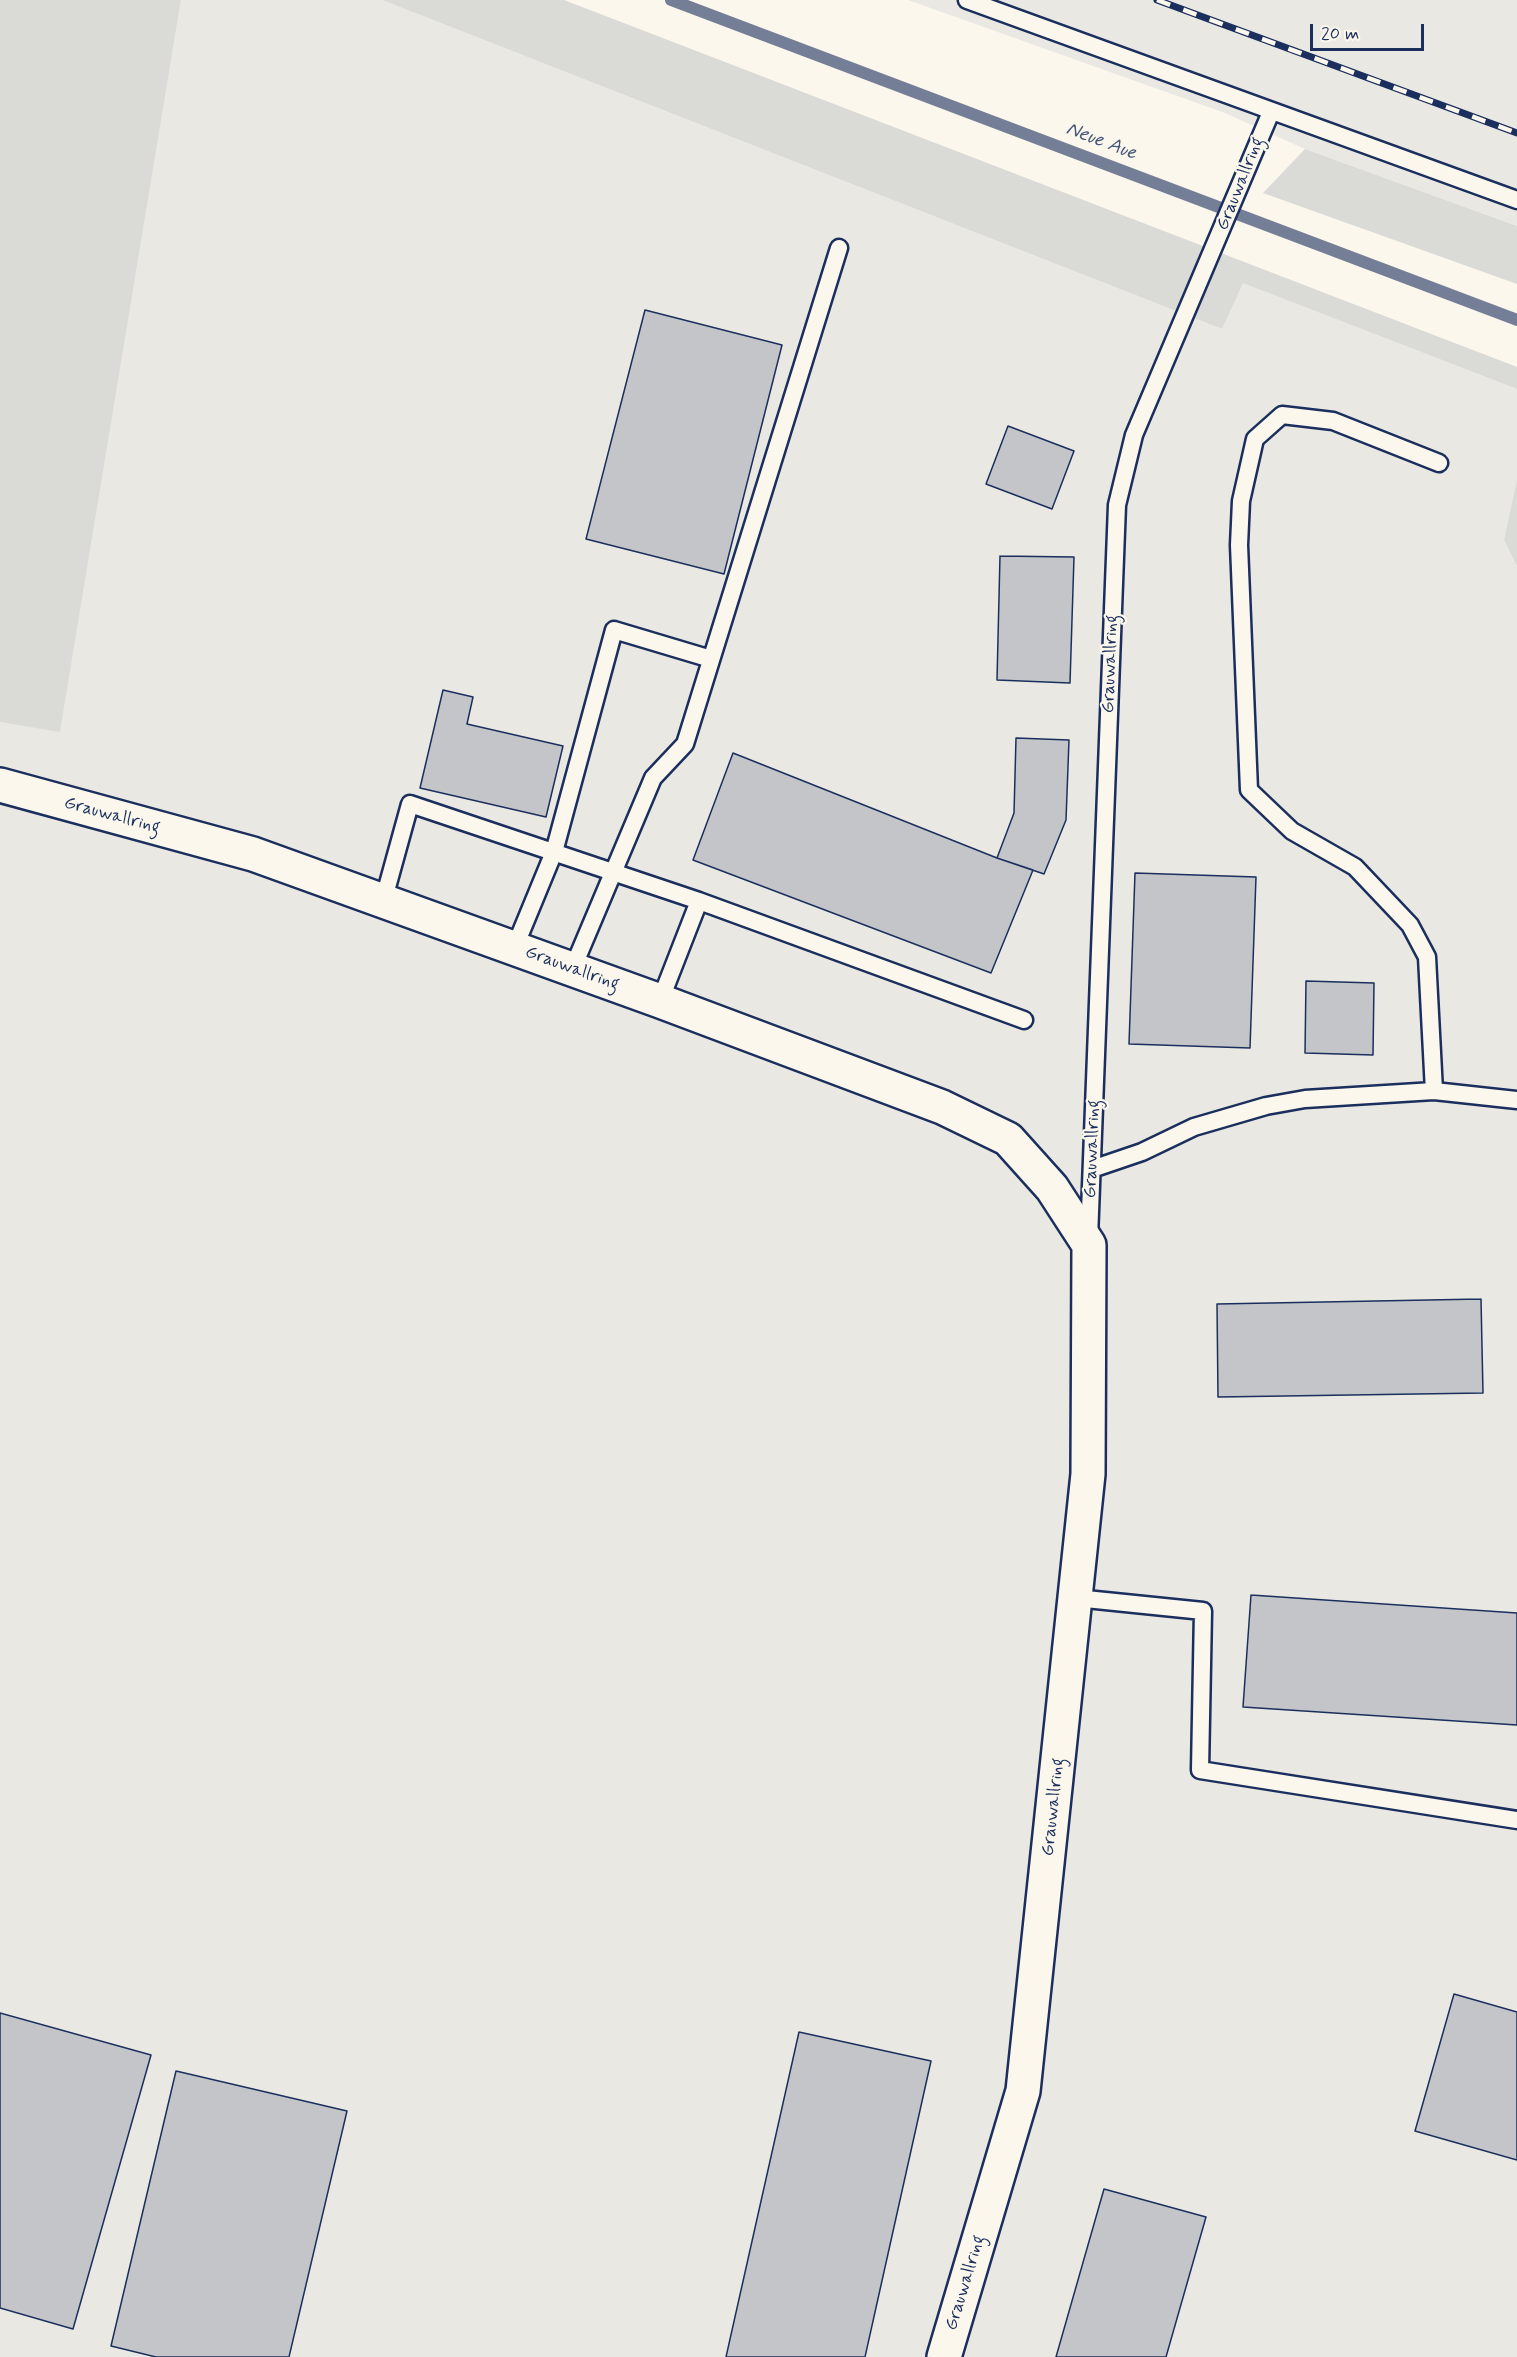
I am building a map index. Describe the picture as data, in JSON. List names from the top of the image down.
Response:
{
  "streets": {
    "street": ["Grauwallring"]
  },
  "water": ["Neue Aue"],
  "scale_bar": "20 m"
}
